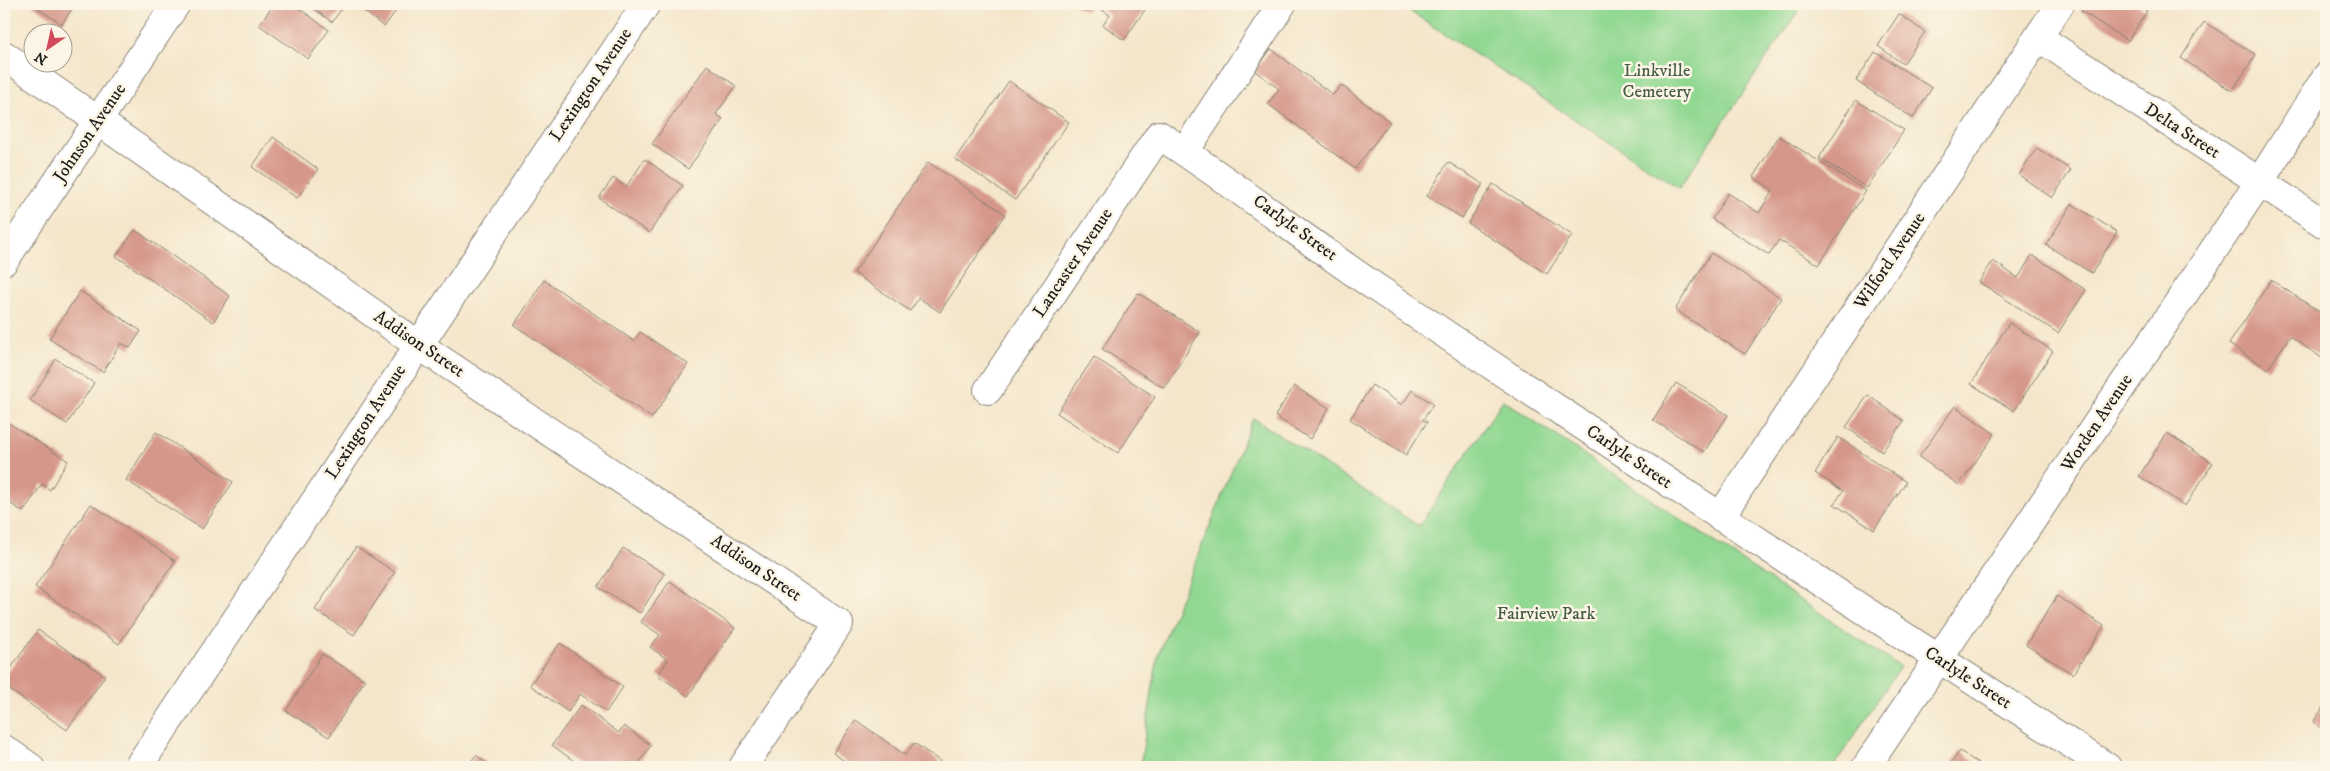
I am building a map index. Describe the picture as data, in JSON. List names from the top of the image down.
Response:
{
  "streets": {
    "street": [
      "Lexington Avenue",
      "Delta Street",
      "Johnson Avenue",
      "Carlyle Street",
      "Wilford Avenue",
      "Lancaster Avenue",
      "Addison Street",
      "Worden Avenue"
    ]
  },
  "crossings": [
    ["Lexington Avenue", "Addison Street"],
    ["Delta Street", "Wilford Avenue"],
    ["Delta Street", "Worden Avenue"],
    ["Johnson Avenue", "Addison Street"],
    ["Carlyle Street", "Wilford Avenue"],
    ["Carlyle Street", "Lancaster Avenue"],
    ["Carlyle Street", "Worden Avenue"]
  ],
  "parks": ["Linkville Cemetery", "Fairview Park"],
  "north": "bottom left"
}
